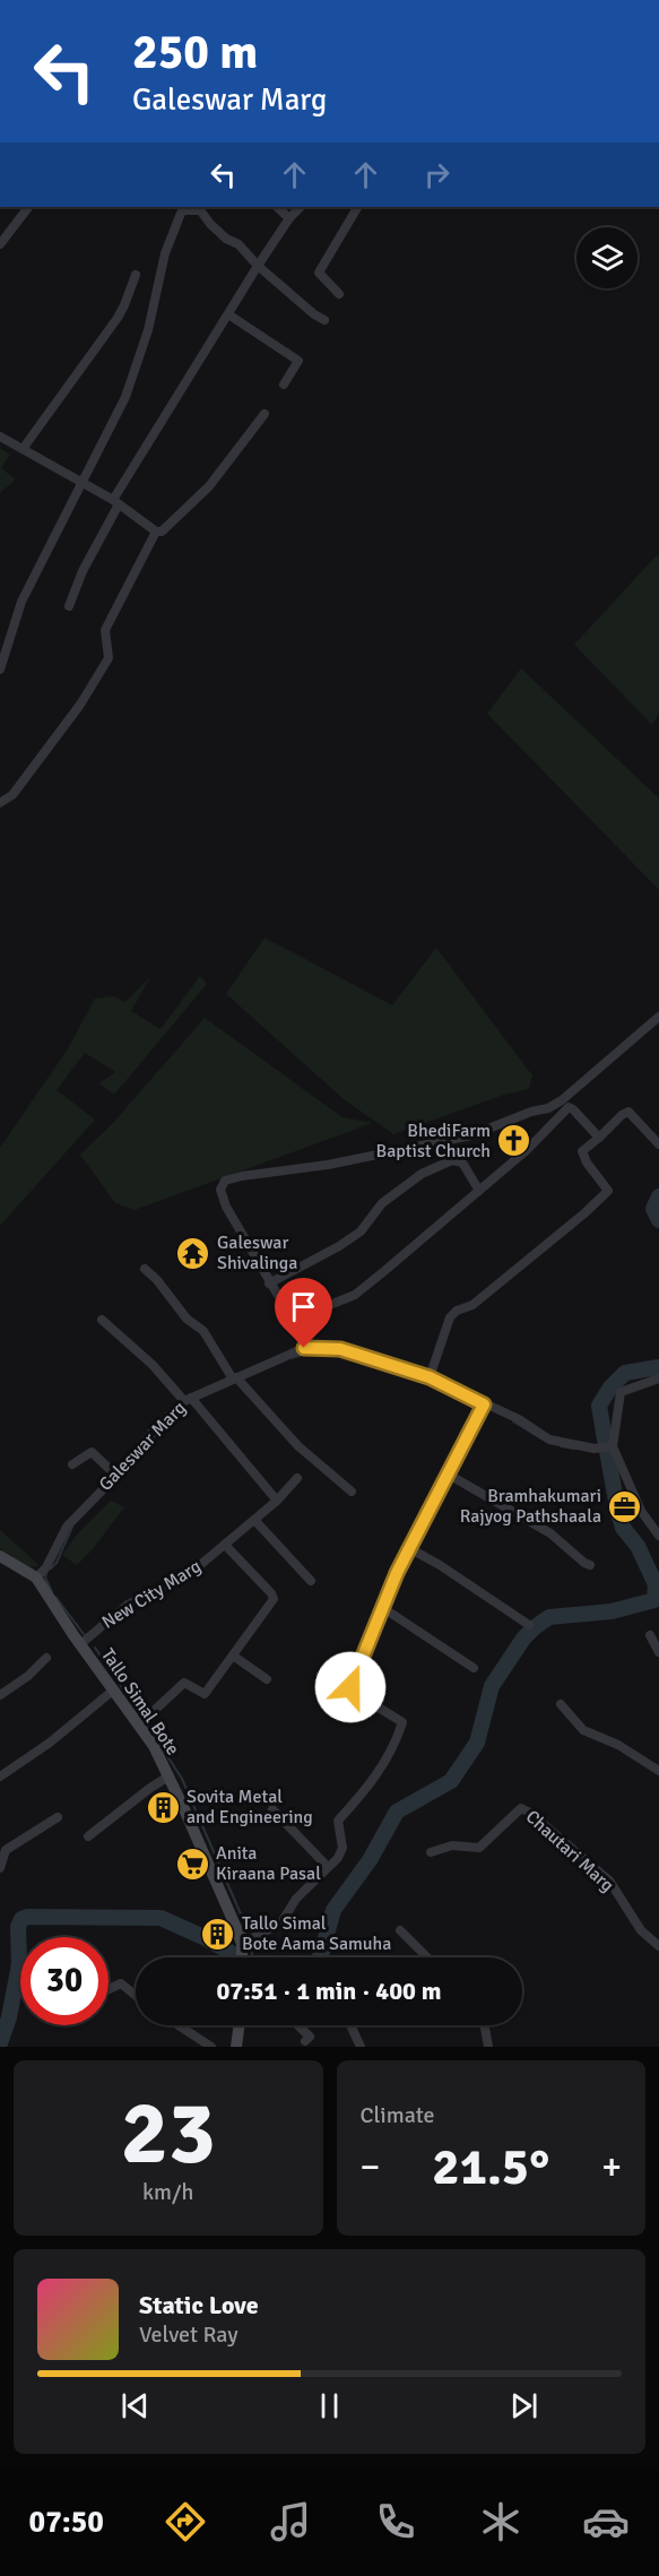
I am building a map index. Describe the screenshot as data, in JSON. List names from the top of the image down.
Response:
{
  "streets": {
    "main road": ["Tallo Simal Bote"],
    "street": ["Galeswar Marg", "New City Marg", "Chautari Marg"]
  },
  "crossings": [
    ["Galeswar Marg", "Tallo Simal Bote"],
    ["New City Marg", "Tallo Simal Bote"]
  ],
  "places": {
    "church": ["BhediFarm Baptist Church"],
    "temple": ["Galeswar Shivalinga"],
    "office": ["Bramhakumari Rajyog Pathshaala"],
    "building": ["Sovita Metal and Engineering", "Tallo Simal Bote Aama Samuha"],
    "supermarket": ["Anita Kiraana Pasal"]
  },
  "page": {
    "turn": ["250 m", "Galeswar Marg"],
    "limit": "30",
    "trip": "07:51 · 1 min · 400 m",
    "tile": [
      ["23", "km/h"],
      "Climate"
    ],
    "heat": ["−", "21.5°", "+"],
    "song": ["Static Love", "Velvet Ray"],
    "tabs": "07:50"
  }
}
